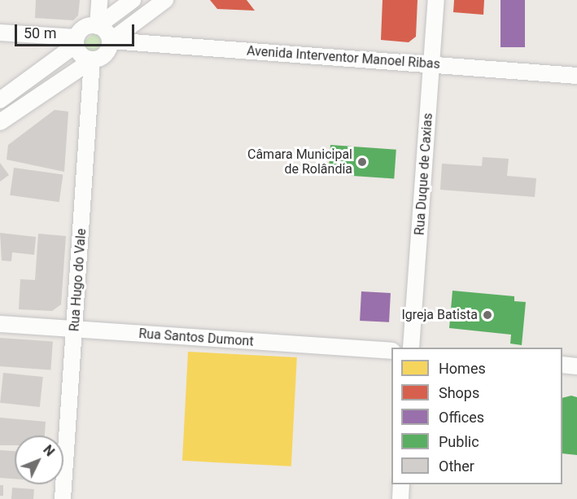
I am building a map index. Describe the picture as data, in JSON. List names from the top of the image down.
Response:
{
  "streets": {
    "street": [
      "Avenida Interventor Manoel Ribas",
      "Rua Duque de Caxias",
      "Rua Hugo do Vale",
      "Rua Santos Dumont"
    ]
  },
  "crossings": [
    ["Avenida Interventor Manoel Ribas", "Rua Duque de Caxias"],
    ["Avenida Interventor Manoel Ribas", "Rua Hugo do Vale"],
    ["Rua Hugo do Vale", "Rua Santos Dumont"]
  ],
  "places": ["Câmara Municipal de Rolândia", "Igreja Batista"],
  "legend": [
    "Homes",
    "Shops",
    "Offices",
    "Public",
    "Other"
  ],
  "scale_bar": "50 m",
  "north": "top right"
}
